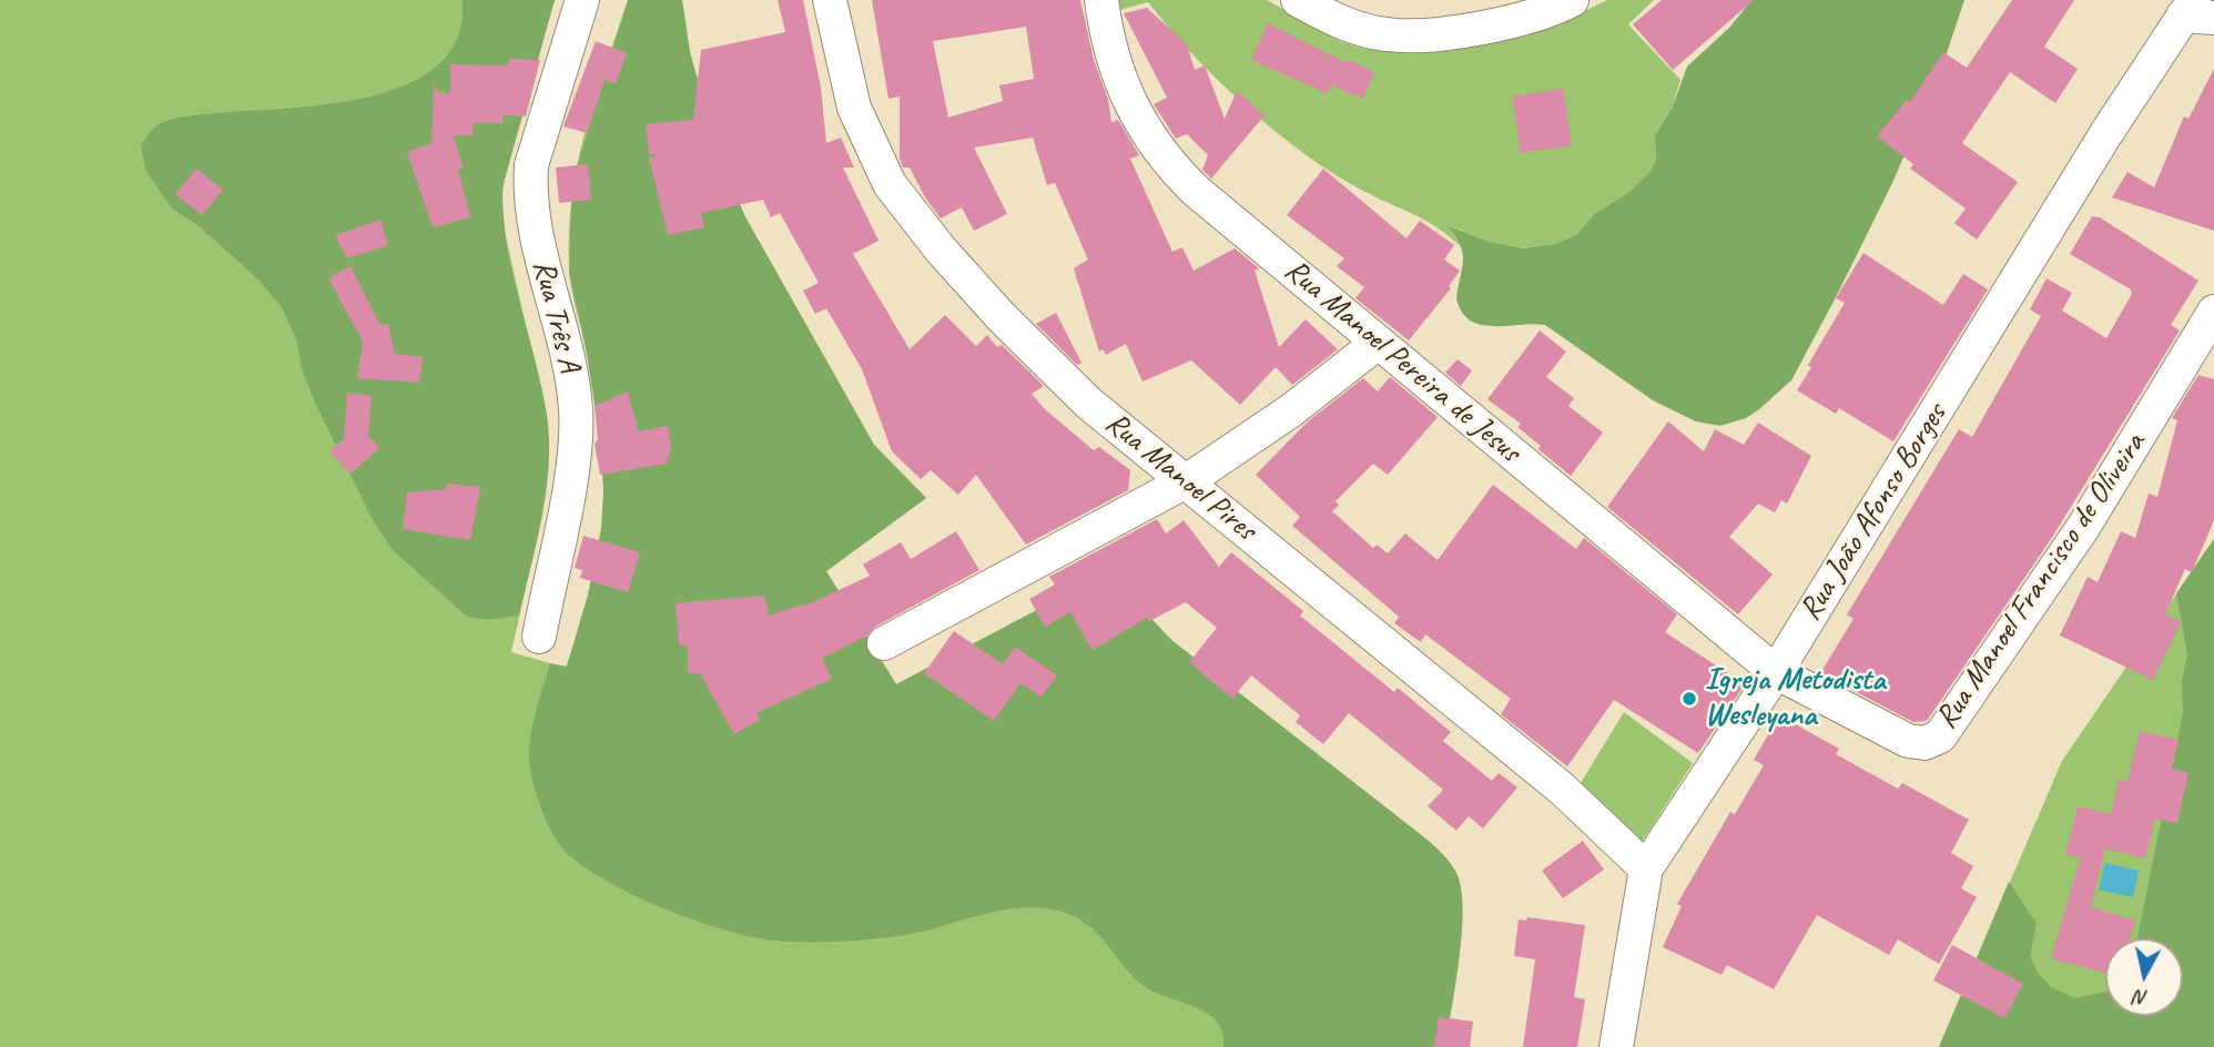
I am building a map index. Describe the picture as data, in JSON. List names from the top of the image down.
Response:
{
  "streets": {
    "street": [
      "Rua Três A",
      "Rua Manoel Pereira de Jesus",
      "Rua Manoel Pires",
      "Rua João Afonso Borges",
      "Rua Manoel Francisco de Oliveira"
    ]
  },
  "crossings": [
    ["Rua Manoel Pereira de Jesus", "Rua João Afonso Borges"],
    ["Rua Manoel Pereira de Jesus", "Rua Manoel Francisco de Oliveira"],
    ["Rua Manoel Pires", "Rua João Afonso Borges"],
    ["Rua João Afonso Borges", "Rua Manoel Francisco de Oliveira"]
  ],
  "places": ["Igreja Metodista Wesleyana"],
  "north": "bottom"
}
